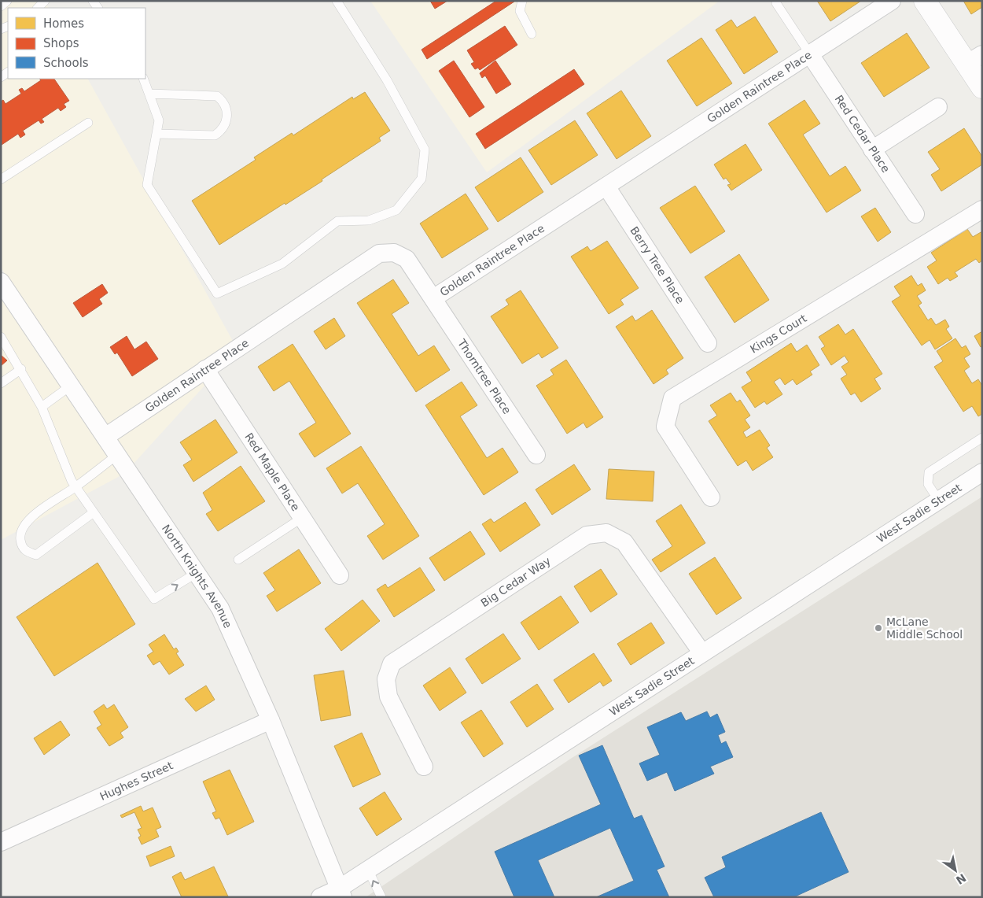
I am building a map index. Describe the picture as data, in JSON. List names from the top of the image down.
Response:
{
  "streets": {
    "street": [
      "Golden Raintree Place",
      "Red Cedar Place",
      "Berry Tree Place",
      "Kings Court",
      "Thorntree Place",
      "Red Maple Place",
      "West Sadie Street",
      "North Knights Avenue",
      "Big Cedar Way",
      "Hughes Street"
    ]
  },
  "crossings": [
    ["Golden Raintree Place", "Red Cedar Place"],
    ["Golden Raintree Place", "Berry Tree Place"],
    ["Golden Raintree Place", "Thorntree Place"],
    ["Golden Raintree Place", "Red Maple Place"],
    ["Golden Raintree Place", "North Knights Avenue"],
    ["West Sadie Street", "North Knights Avenue"],
    ["West Sadie Street", "Big Cedar Way"],
    ["North Knights Avenue", "Hughes Street"]
  ],
  "places": ["McLane Middle School"],
  "legend": ["Homes", "Shops", "Schools"],
  "north": "bottom right"
}
